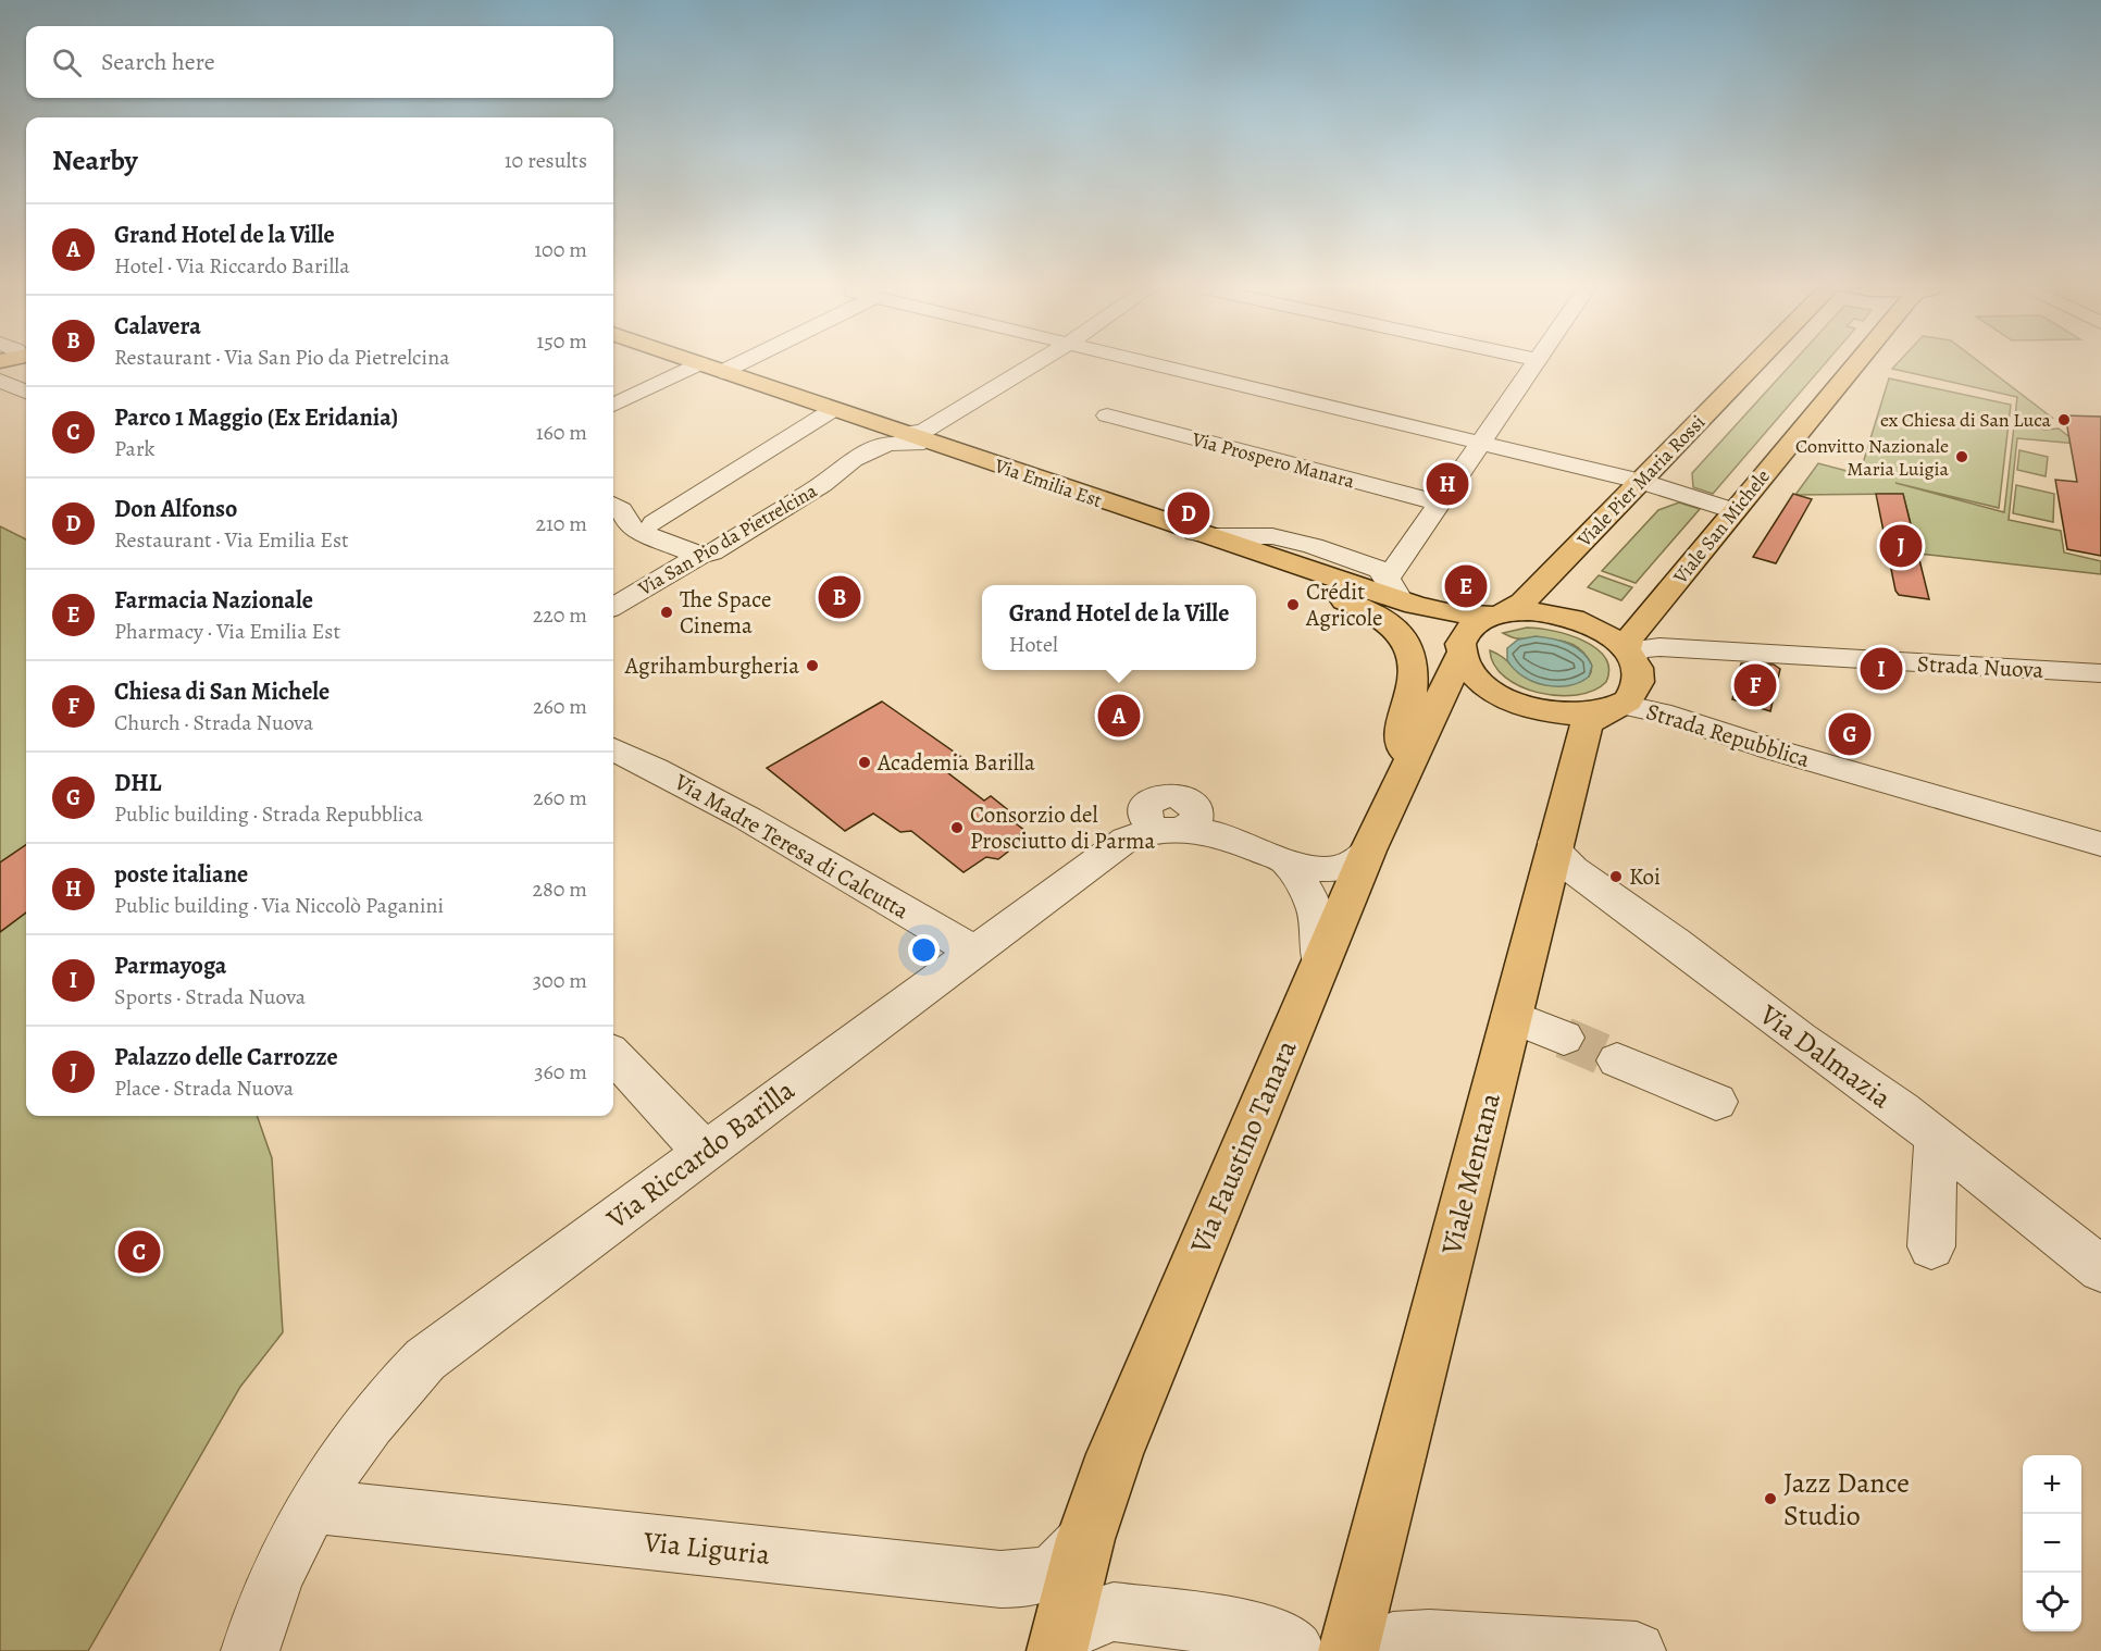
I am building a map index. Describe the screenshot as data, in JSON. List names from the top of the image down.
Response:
{
  "streets": {
    "main road": [
      "Viale Pier Maria Rossi",
      "Via Emilia Est",
      "Viale San Michele",
      "Via Faustino Tanara",
      "Viale Mentana"
    ],
    "street": [
      "Via Prospero Manara",
      "Via San Pio da Pietrelcina",
      "Strada Nuova",
      "Strada Repubblica",
      "Via Madre Teresa di Calcutta",
      "Via Dalmazia",
      "Via Riccardo Barilla",
      "Via Liguria"
    ]
  },
  "crossings": [
    ["Viale Pier Maria Rossi", "Via Emilia Est"],
    ["Viale Pier Maria Rossi", "Via Faustino Tanara"],
    ["Via Emilia Est", "Viale San Michele"],
    ["Via Emilia Est", "Via San Pio da Pietrelcina"],
    ["Via Emilia Est", "Strada Nuova"],
    ["Via Emilia Est", "Strada Repubblica"],
    ["Via Emilia Est", "Via Faustino Tanara"],
    ["Via Emilia Est", "Viale Mentana"],
    ["Viale San Michele", "Strada Nuova"],
    ["Viale San Michele", "Strada Repubblica"],
    ["Viale San Michele", "Viale Mentana"],
    ["Strada Nuova", "Strada Repubblica"],
    ["Strada Nuova", "Viale Mentana"],
    ["Strada Repubblica", "Viale Mentana"],
    ["Via Madre Teresa di Calcutta", "Via Riccardo Barilla"],
    ["Via Dalmazia", "Viale Mentana"],
    ["Via Faustino Tanara", "Via Liguria"],
    ["Via Riccardo Barilla", "Via Liguria"]
  ],
  "places": [
    "ex Chiesa di San Luca",
    "Convitto Nazionale Maria Luigia",
    "Crédit Agricole",
    "The Space Cinema",
    "Agrihamburgheria",
    "Academia Barilla",
    "Consorzio del Prosciutto di Parma",
    "Koi",
    "Jazz Dance Studio"
  ],
  "page": {
    "search": "Search here",
    "heading": ["Nearby", "10 results"],
    "list": [
      {
        "mark": "A",
        "name": "Grand Hotel de la Ville",
        "note": "Hotel · Via Riccardo Barilla",
        "value": "100 m"
      },
      {
        "mark": "B",
        "name": "Calavera",
        "note": "Restaurant · Via San Pio da Pietrelcina",
        "value": "150 m"
      },
      {
        "mark": "C",
        "name": "Parco 1 Maggio (Ex Eridania)",
        "note": "Park",
        "value": "160 m"
      },
      {
        "mark": "D",
        "name": "Don Alfonso",
        "note": "Restaurant · Via Emilia Est",
        "value": "210 m"
      },
      {
        "mark": "E",
        "name": "Farmacia Nazionale",
        "note": "Pharmacy · Via Emilia Est",
        "value": "220 m"
      },
      {
        "mark": "F",
        "name": "Chiesa di San Michele",
        "note": "Church · Strada Nuova",
        "value": "260 m"
      },
      {
        "mark": "G",
        "name": "DHL",
        "note": "Public building · Strada Repubblica",
        "value": "260 m"
      },
      {
        "mark": "H",
        "name": "poste italiane",
        "note": "Public building · Via Niccolò Paganini",
        "value": "280 m"
      },
      {
        "mark": "I",
        "name": "Parmayoga",
        "note": "Sports · Strada Nuova",
        "value": "300 m"
      },
      {
        "mark": "J",
        "name": "Palazzo delle Carrozze",
        "note": "Place · Strada Nuova",
        "value": "360 m"
      }
    ],
    "pins": [
      "H",
      "D",
      "J",
      "E",
      "B",
      "I",
      "F",
      "A",
      "G",
      "C"
    ],
    "popup": ["Grand Hotel de la Ville", "Hotel"],
    "map_buttons": ["+", "−"]
  }
}
